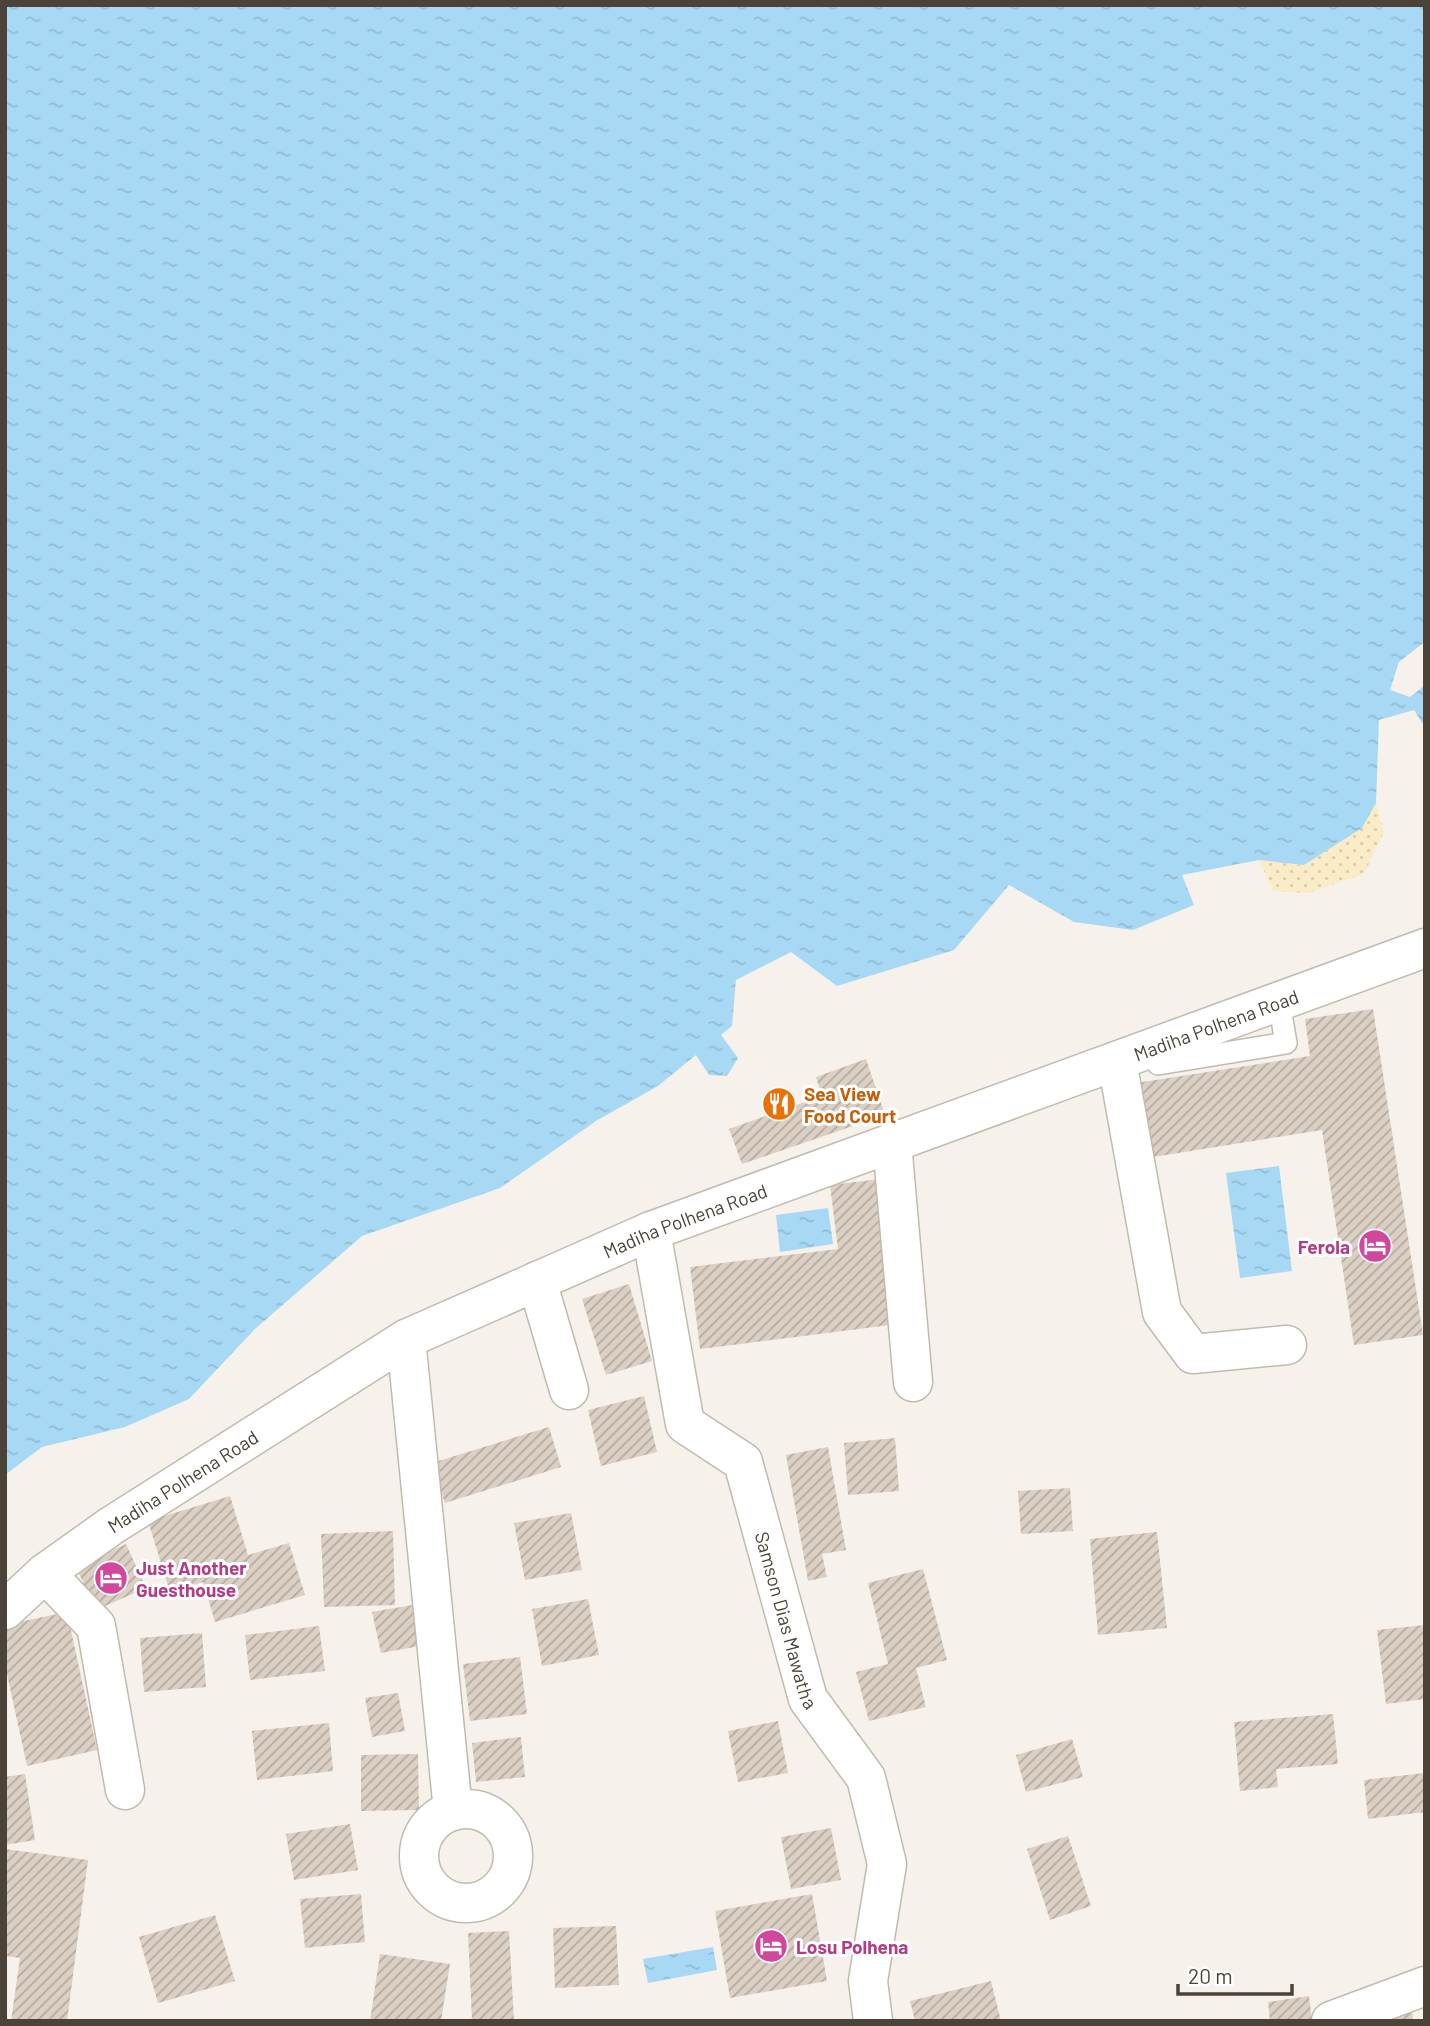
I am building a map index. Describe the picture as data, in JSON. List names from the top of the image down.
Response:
{
  "streets": {
    "street": ["Madiha Polhena Road", "Samson Dias Mawatha"]
  },
  "crossings": [
    ["Madiha Polhena Road", "Samson Dias Mawatha"]
  ],
  "places": {
    "restaurant": ["Sea View Food Court"],
    "hotel": ["Ferola", "Just Another Guesthouse", "Losu Polhena"]
  },
  "scale_bar": "20 m"
}
